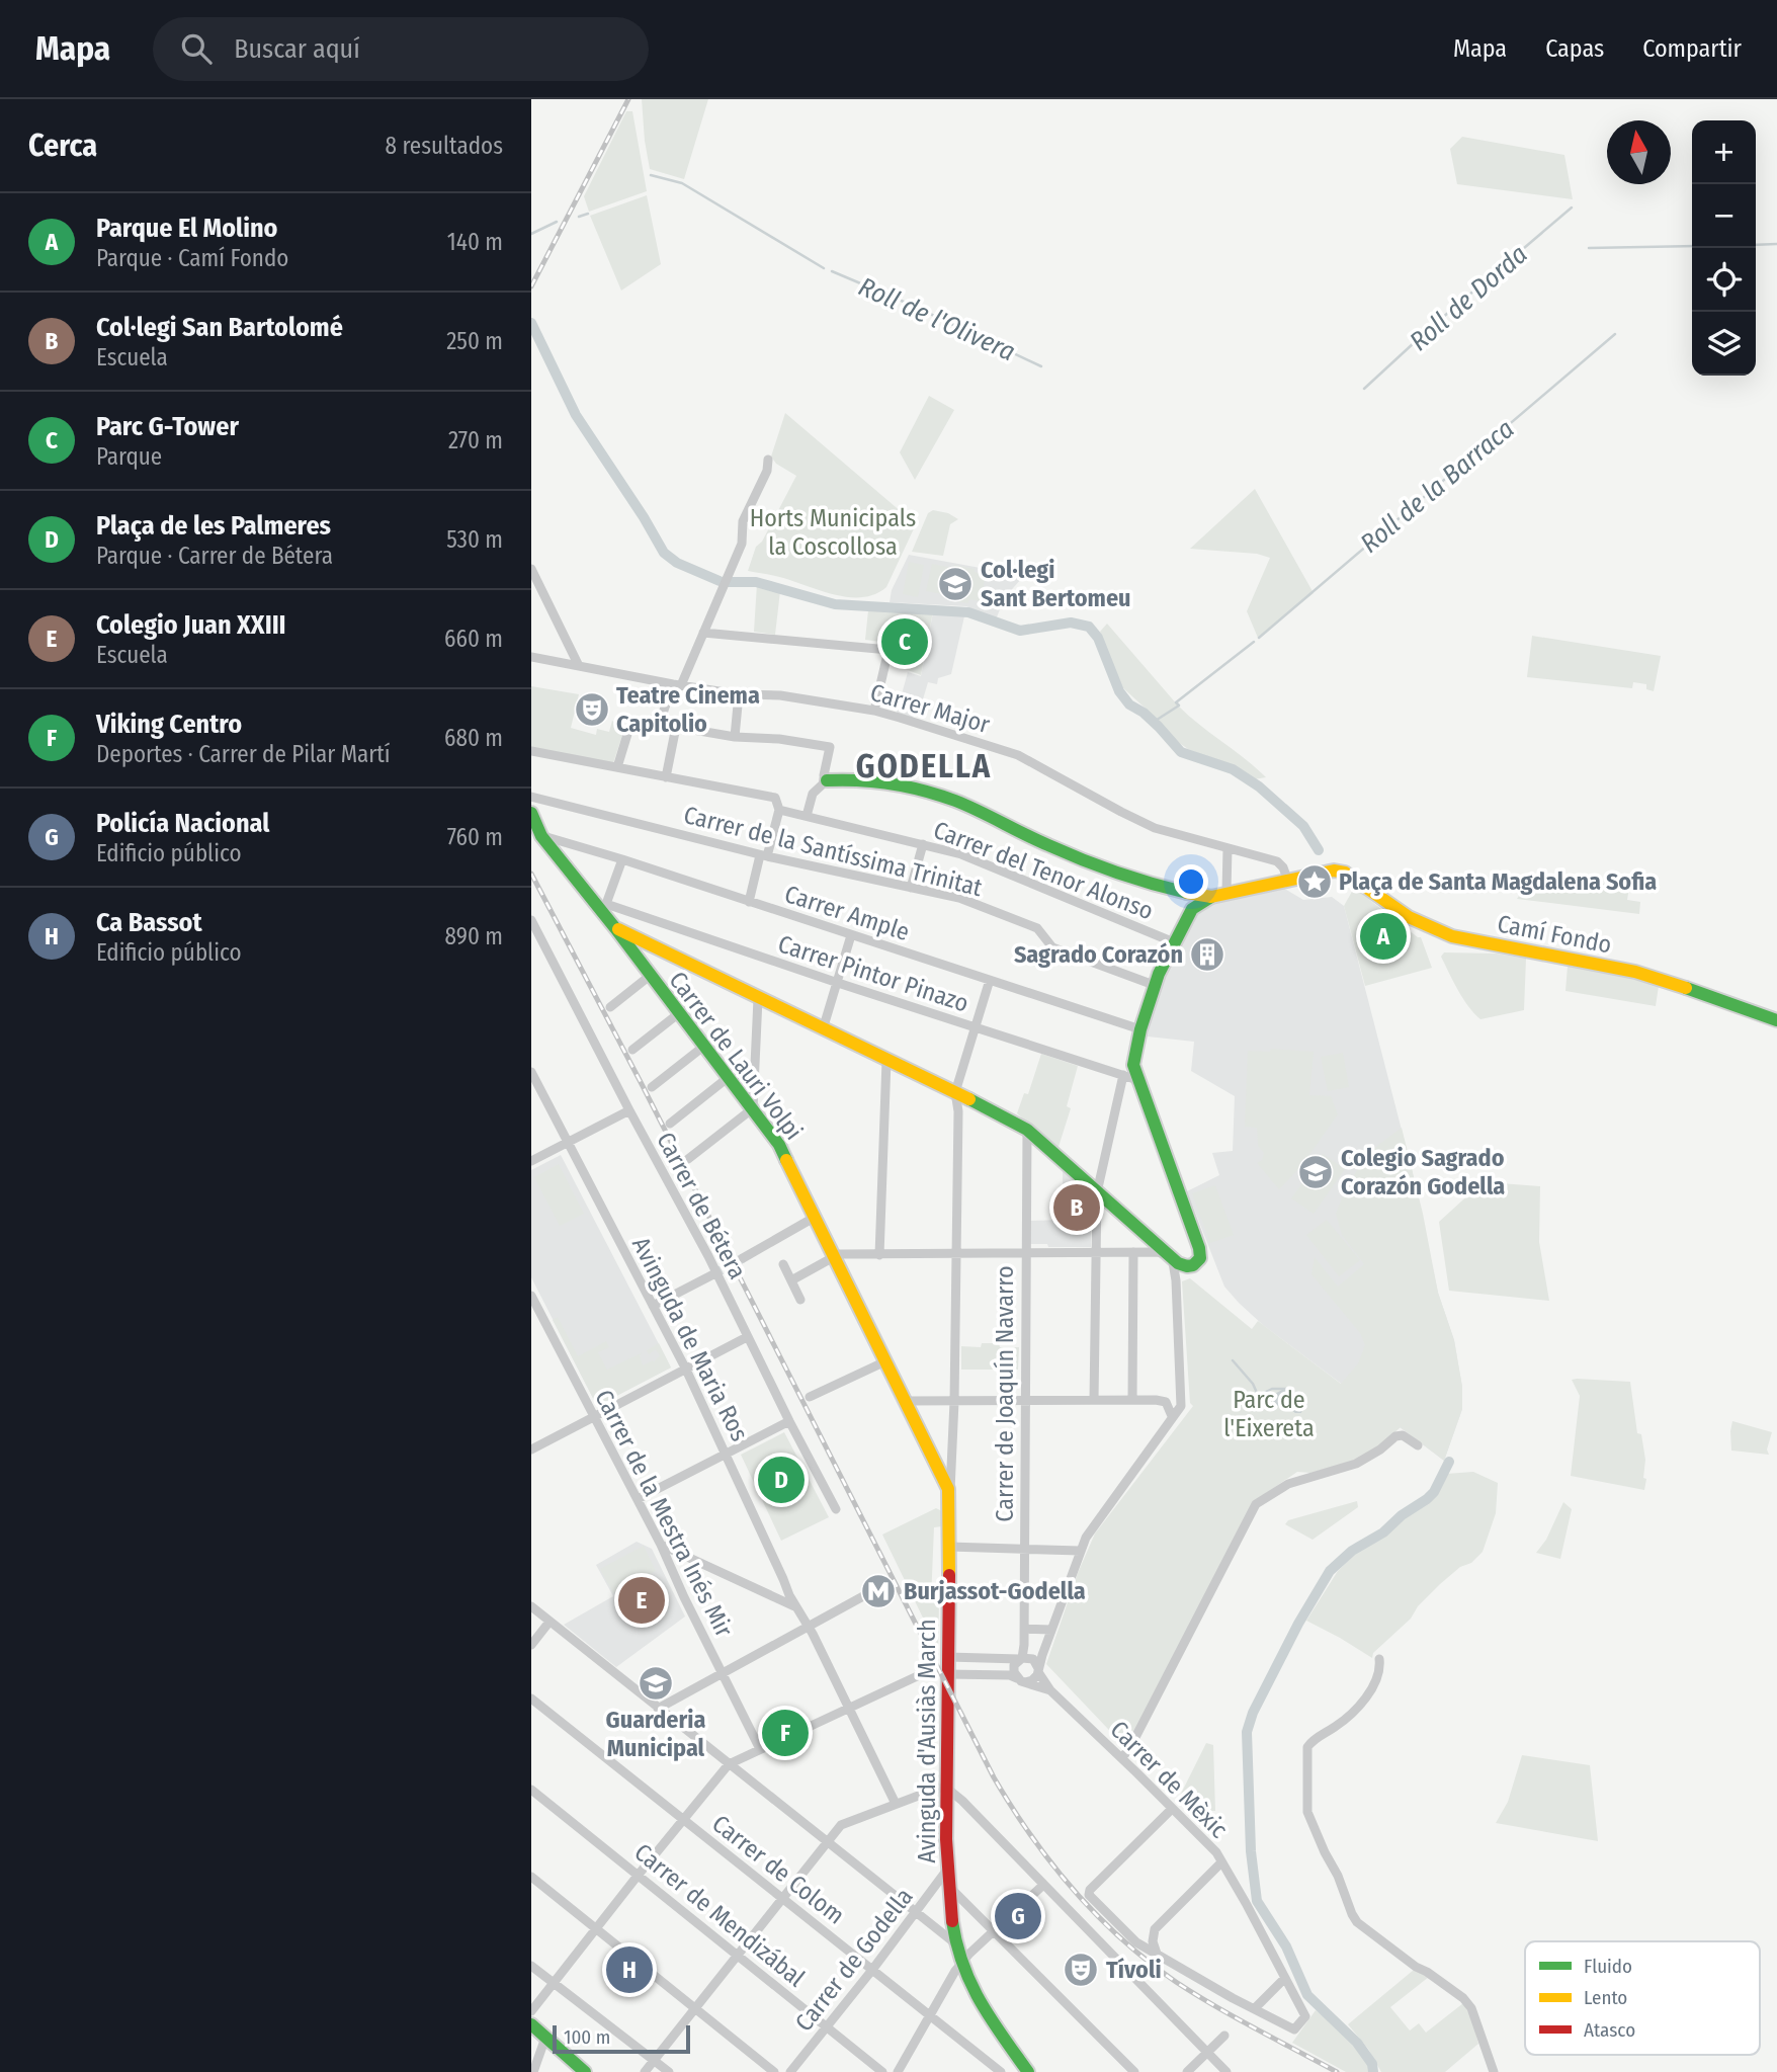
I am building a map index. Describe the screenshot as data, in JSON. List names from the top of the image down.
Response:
{
  "streets": {
    "street": [
      "Carrer Major",
      "Carrer de la Santíssima Trinitat",
      "Carrer del Tenor Alonso",
      "Carrer Ample",
      "Camí Fondo",
      "Carrer Pintor Pinazo",
      "Carrer de Lauri Volpi",
      "Carrer de Bétera",
      "Avinguda de Maria Ros",
      "Carrer de Joaquín Navarro",
      "Carrer de la Mestra Inés Mir",
      "Avinguda d'Ausiàs March",
      "Carrer de Mèxic",
      "Carrer de Colom",
      "Carrer de Mendizábal",
      "Carrer de Godella"
    ]
  },
  "crossings": [
    ["Carrer Major", "Camí Fondo"],
    ["Carrer Ample", "Carrer de Lauri Volpi"],
    ["Carrer Pintor Pinazo", "Carrer de Lauri Volpi"],
    ["Carrer de Lauri Volpi", "Avinguda d'Ausiàs March"],
    ["Carrer de Joaquín Navarro", "Carrer de Mèxic"],
    ["Avinguda d'Ausiàs March", "Carrer de Mèxic"],
    ["Avinguda d'Ausiàs March", "Carrer de Godella"],
    ["Carrer de Colom", "Carrer de Godella"],
    ["Carrer de Mendizábal", "Carrer de Godella"]
  ],
  "districts": ["GODELLA"],
  "water": ["Roll de Dorda", "Roll de l'Olivera", "Roll de la Barraca"],
  "parks": ["Horts Municipals la Coscollosa", "Parc de l'Eixereta"],
  "places": {
    "school or university": ["Col·legi Sant Bertomeu", "Colegio Sagrado Corazón Godella", "Guarderia Municipal"],
    "theatre": ["Teatre Cinema Capitolio", "Tívoli"],
    "place": ["Plaça de Santa Magdalena Sofia"],
    "building": ["Sagrado Corazón"],
    "metro station": ["Burjassot-Godella"]
  },
  "legend": ["Fluido", "Lento", "Atasco"],
  "scale_bar": "100 m",
  "north": "top",
  "page": {
    "header": "Mapa",
    "search": "Buscar aquí",
    "nav": ["Mapa", "Capas", "Compartir"],
    "heading": ["Cerca", "8 resultados"],
    "map_buttons": ["+", "−"],
    "list": [
      {
        "mark": "A",
        "name": "Parque El Molino",
        "note": "Parque · Camí Fondo",
        "value": "140 m"
      },
      {
        "mark": "B",
        "name": "Col·legi San Bartolomé",
        "note": "Escuela",
        "value": "250 m"
      },
      {
        "mark": "C",
        "name": "Parc G-Tower",
        "note": "Parque",
        "value": "270 m"
      },
      {
        "mark": "D",
        "name": "Plaça de les Palmeres",
        "note": "Parque · Carrer de Bétera",
        "value": "530 m"
      },
      {
        "mark": "E",
        "name": "Colegio Juan XXIII",
        "note": "Escuela",
        "value": "660 m"
      },
      {
        "mark": "F",
        "name": "Viking Centro",
        "note": "Deportes · Carrer de Pilar Martí",
        "value": "680 m"
      },
      {
        "mark": "G",
        "name": "Policía Nacional",
        "note": "Edificio público",
        "value": "760 m"
      },
      {
        "mark": "H",
        "name": "Ca Bassot",
        "note": "Edificio público",
        "value": "890 m"
      }
    ],
    "pins": [
      "C",
      "A",
      "B",
      "D",
      "E",
      "F",
      "G",
      "H"
    ],
    "scale": "100 m"
  }
}
